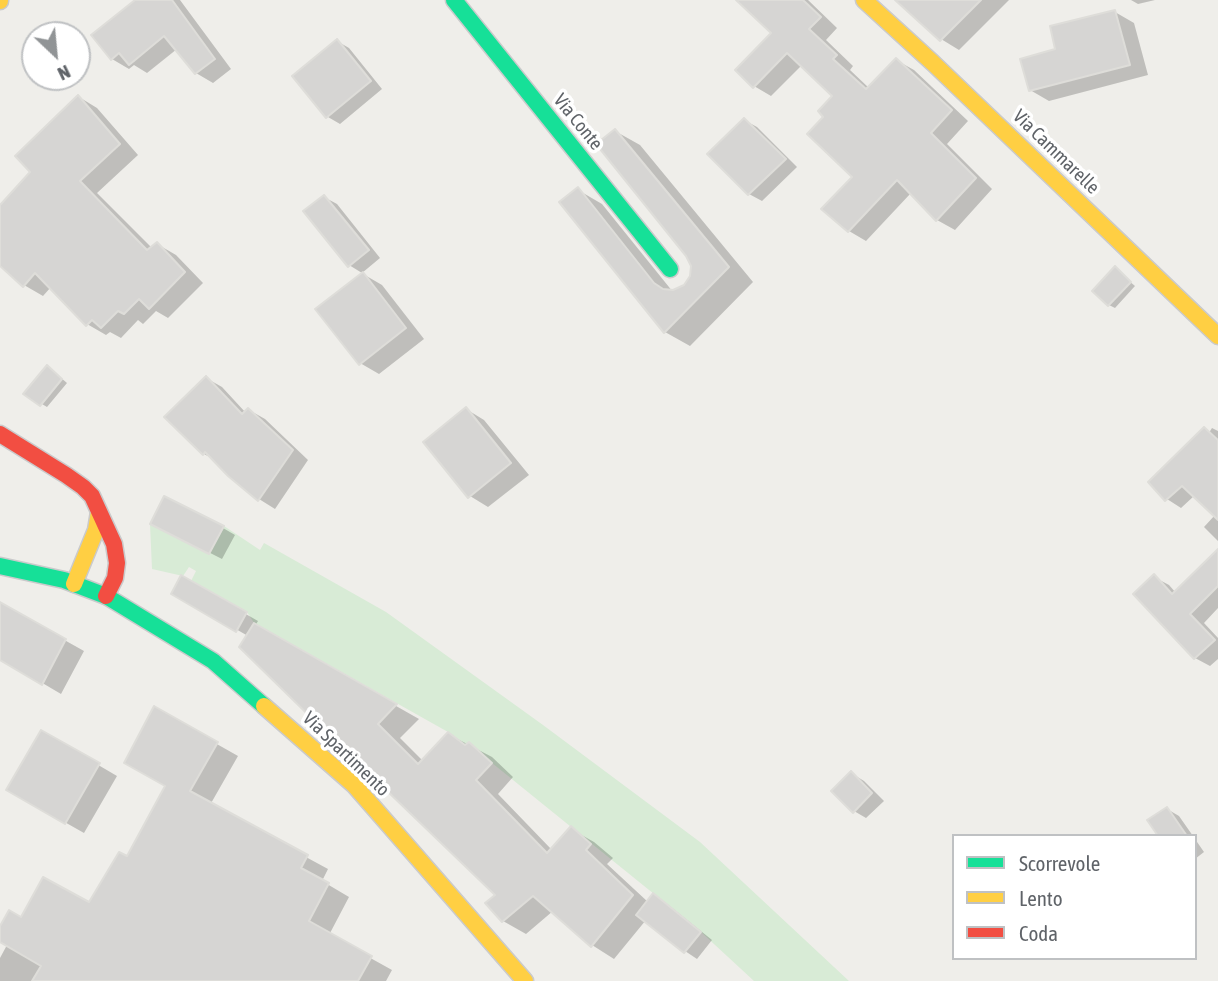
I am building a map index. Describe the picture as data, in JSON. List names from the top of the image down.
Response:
{
  "streets": {
    "street": ["Via Conte", "Via Cammarelle", "Via Spartimento"]
  },
  "legend": ["Scorrevole", "Lento", "Coda"],
  "north": "bottom right"
}
